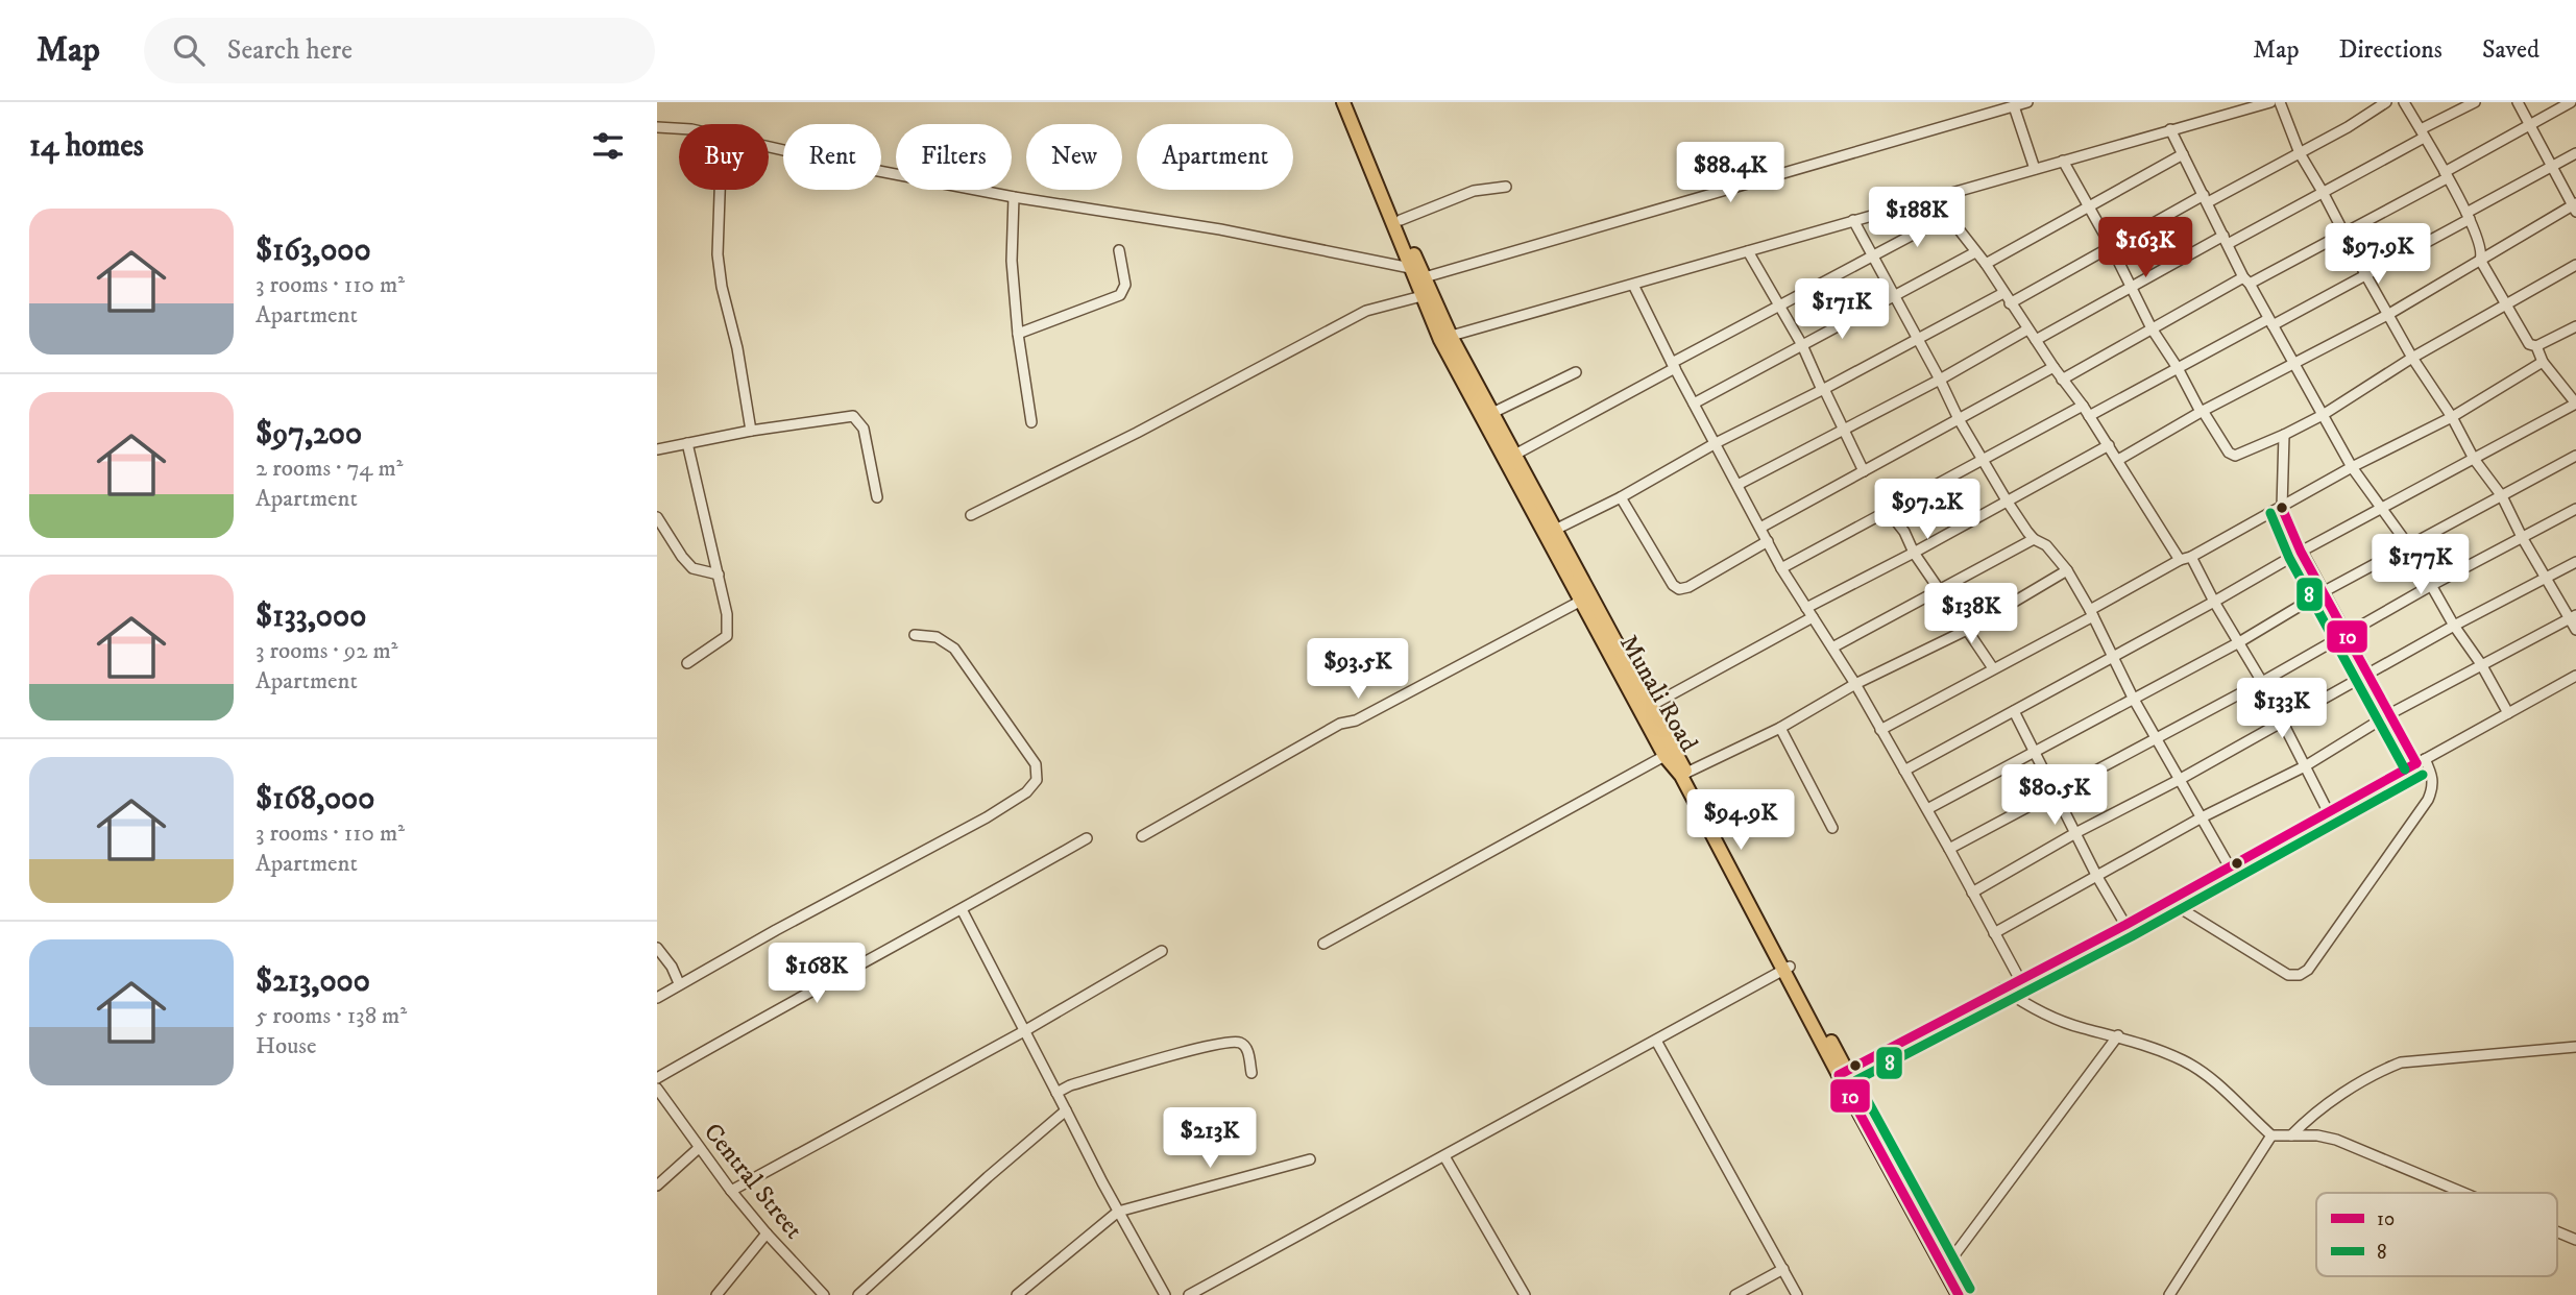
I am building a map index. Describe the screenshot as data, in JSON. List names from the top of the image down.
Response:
{
  "streets": {
    "main road": ["Munali Road"],
    "street": ["Central Street"]
  },
  "lines": ["transit line 10", "transit line 8"],
  "legend": ["10", "8"],
  "page": {
    "header": "Map",
    "search": "Search here",
    "nav": ["Map", "Directions", "Saved"],
    "heading": "14 homes",
    "chip": [
      "Buy",
      "Rent",
      "Filters",
      "New",
      "Apartment"
    ],
    "price": [
      "$88.4K",
      "$188K",
      "$163K",
      "$97.9K",
      "$171K",
      "$97.2K",
      "$177K",
      "$138K",
      "$93.5K",
      "$133K",
      "$80.5K",
      "$94.9K",
      "$168K",
      "$213K"
    ],
    "list": [
      {
        "name": "$163,000",
        "note": "3 rooms · 110 m² · Apartment"
      },
      {
        "name": "$97,200",
        "note": "2 rooms · 74 m² · Apartment"
      },
      {
        "name": "$133,000",
        "note": "3 rooms · 92 m² · Apartment"
      },
      {
        "name": "$168,000",
        "note": "3 rooms · 110 m² · Apartment"
      },
      {
        "name": "$213,000",
        "note": "5 rooms · 138 m² · House"
      }
    ]
  }
}
